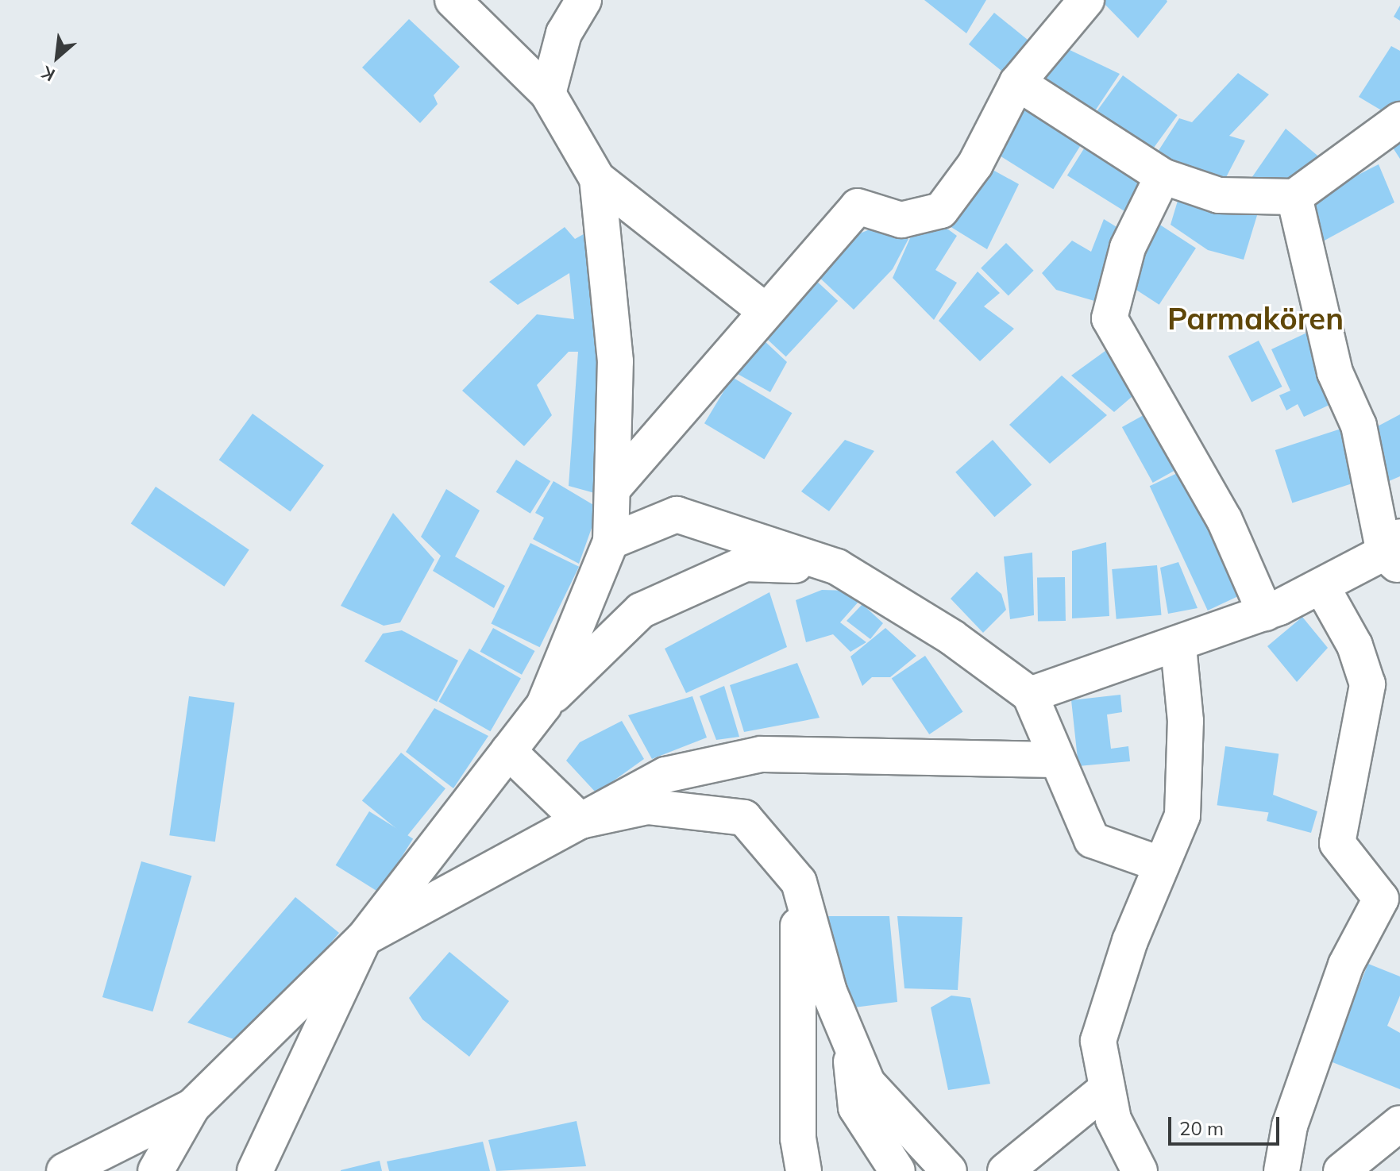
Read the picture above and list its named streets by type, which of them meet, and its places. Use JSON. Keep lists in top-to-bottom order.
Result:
{
  "districts": ["Parmakören"],
  "scale_bar": "20 m",
  "north": "bottom left"
}
